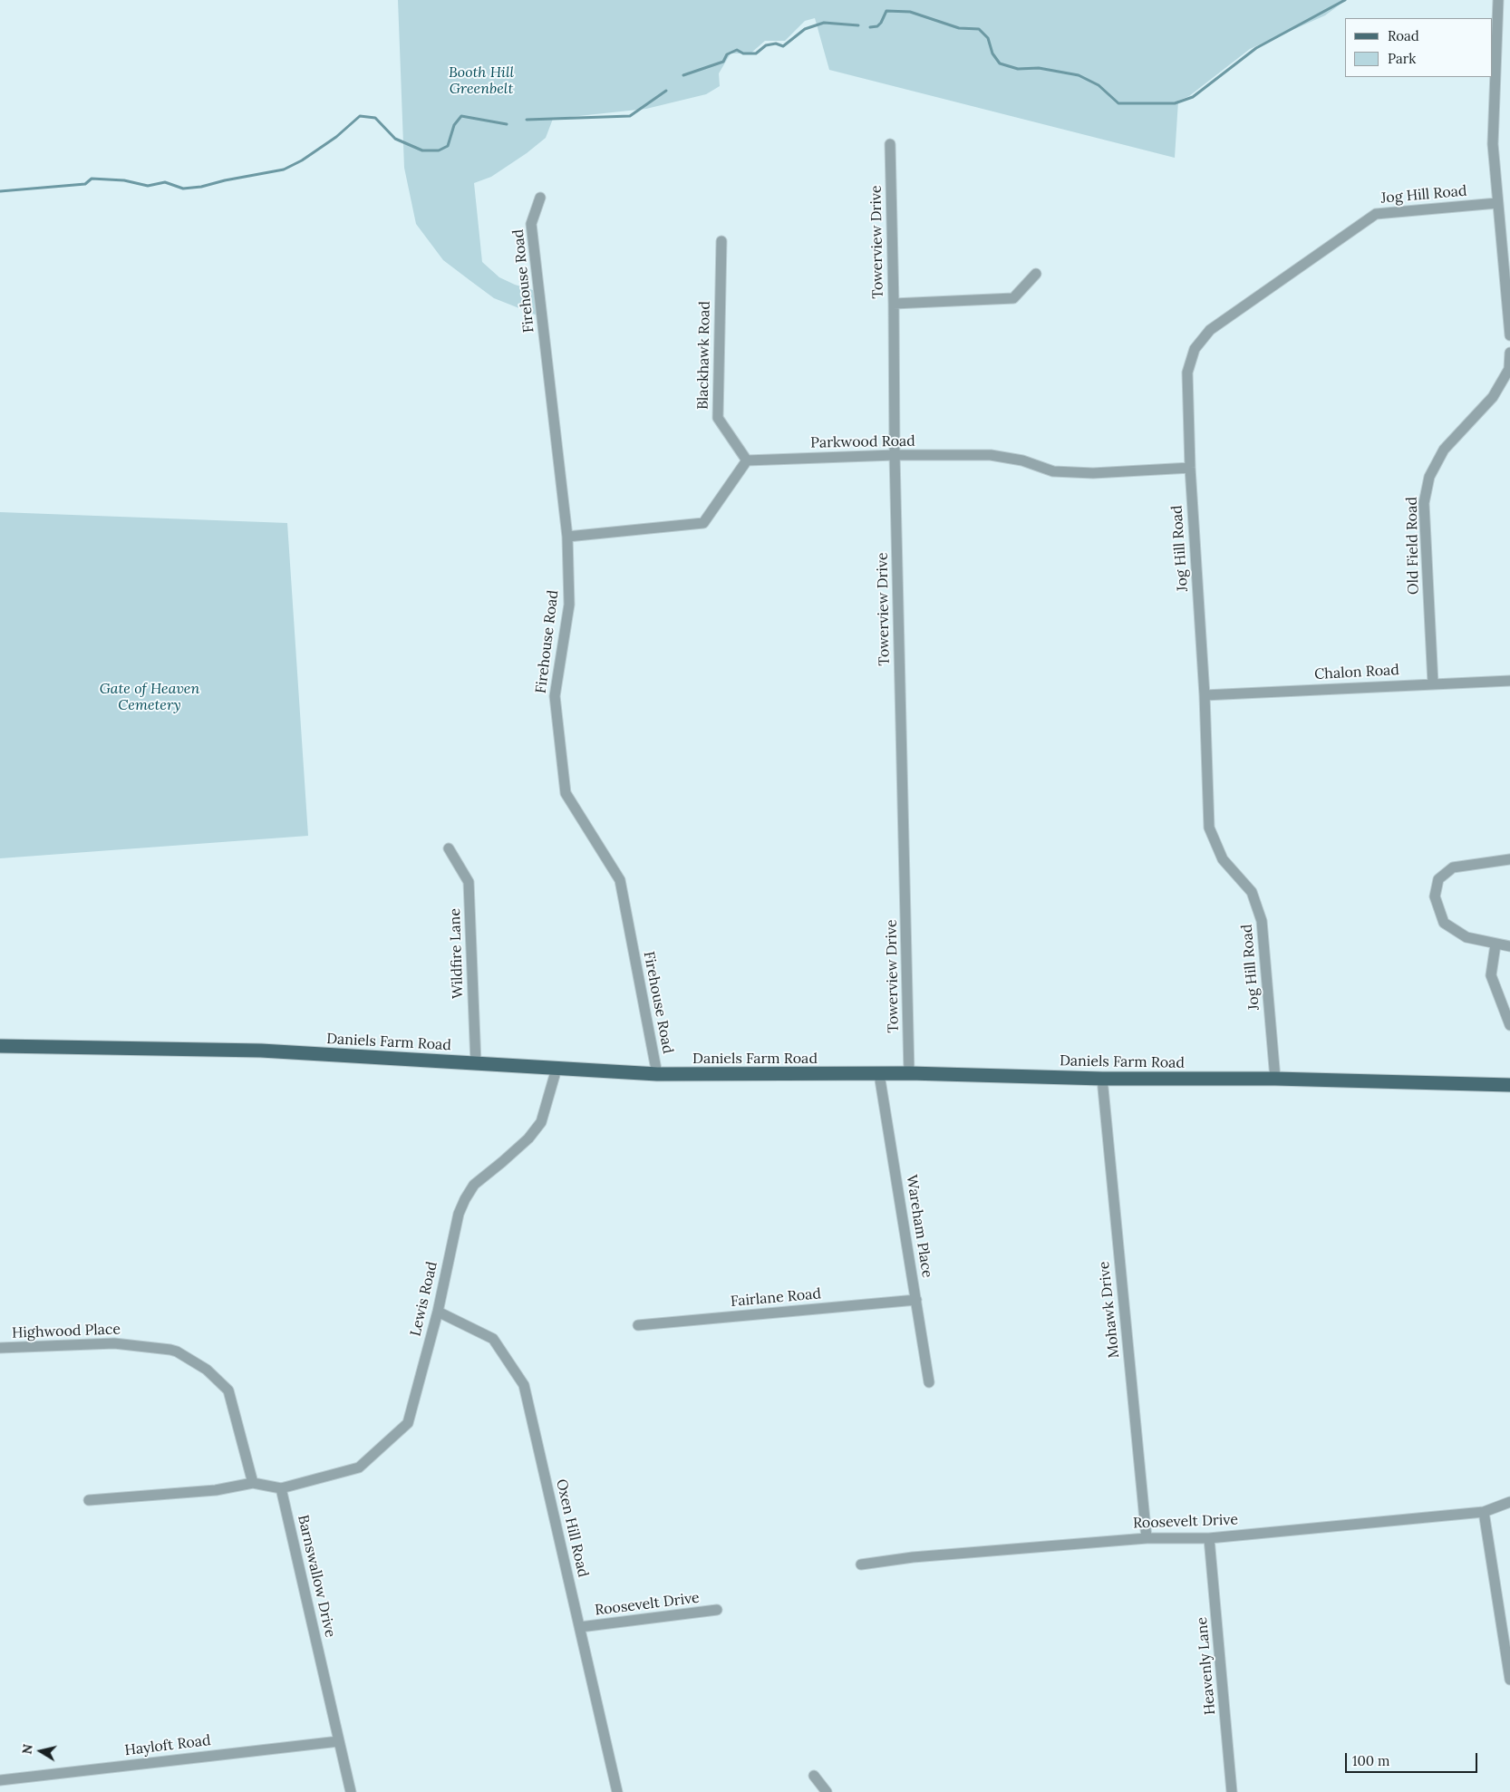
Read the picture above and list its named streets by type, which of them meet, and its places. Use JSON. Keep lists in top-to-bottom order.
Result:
{
  "streets": {
    "main road": ["Daniels Farm Road"],
    "street": [
      "Jog Hill Road",
      "Towerview Drive",
      "Firehouse Road",
      "Blackhawk Road",
      "Parkwood Road",
      "Old Field Road",
      "Chalon Road",
      "Wildfire Lane",
      "Wareham Place",
      "Fairlane Road",
      "Lewis Road",
      "Mohawk Drive",
      "Highwood Place",
      "Roosevelt Drive",
      "Oxen Hill Road",
      "Barnswallow Drive",
      "Heavenly Lane",
      "Hayloft Road"
    ]
  },
  "crossings": [
    ["Jog Hill Road", "Parkwood Road"],
    ["Jog Hill Road", "Chalon Road"],
    ["Jog Hill Road", "Daniels Farm Road"],
    ["Towerview Drive", "Parkwood Road"],
    ["Towerview Drive", "Daniels Farm Road"],
    ["Firehouse Road", "Daniels Farm Road"],
    ["Blackhawk Road", "Parkwood Road"],
    ["Old Field Road", "Chalon Road"],
    ["Wildfire Lane", "Daniels Farm Road"],
    ["Daniels Farm Road", "Wareham Place"],
    ["Daniels Farm Road", "Lewis Road"],
    ["Daniels Farm Road", "Mohawk Drive"],
    ["Wareham Place", "Fairlane Road"],
    ["Lewis Road", "Oxen Hill Road"],
    ["Lewis Road", "Barnswallow Drive"],
    ["Mohawk Drive", "Roosevelt Drive"],
    ["Roosevelt Drive", "Oxen Hill Road"],
    ["Roosevelt Drive", "Heavenly Lane"],
    ["Barnswallow Drive", "Hayloft Road"]
  ],
  "parks": ["Booth Hill Greenbelt", "Gate of Heaven Cemetery"],
  "legend": ["Road", "Park"],
  "scale_bar": "100 m",
  "north": "left"
}
